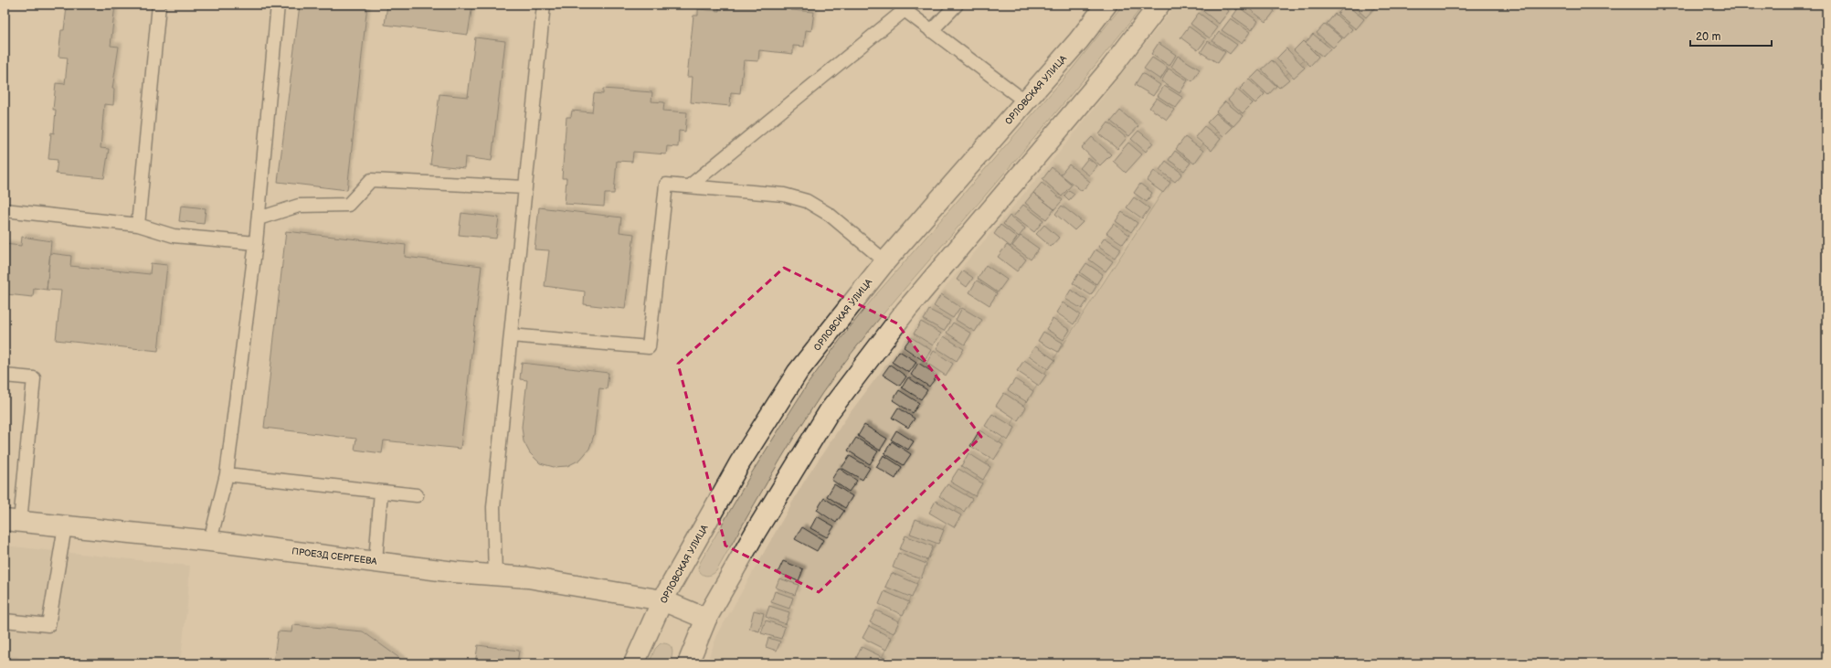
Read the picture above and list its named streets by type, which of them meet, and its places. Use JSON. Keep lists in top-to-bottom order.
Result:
{
  "streets": {
    "street": ["ОРЛОВСКАЯ УЛИЦА", "ПРОЕЗД СЕРГЕЕВА"]
  },
  "crossings": [
    ["ОРЛОВСКАЯ УЛИЦА", "ПРОЕЗД СЕРГЕЕВА"]
  ],
  "scale_bar": "20 m"
}
